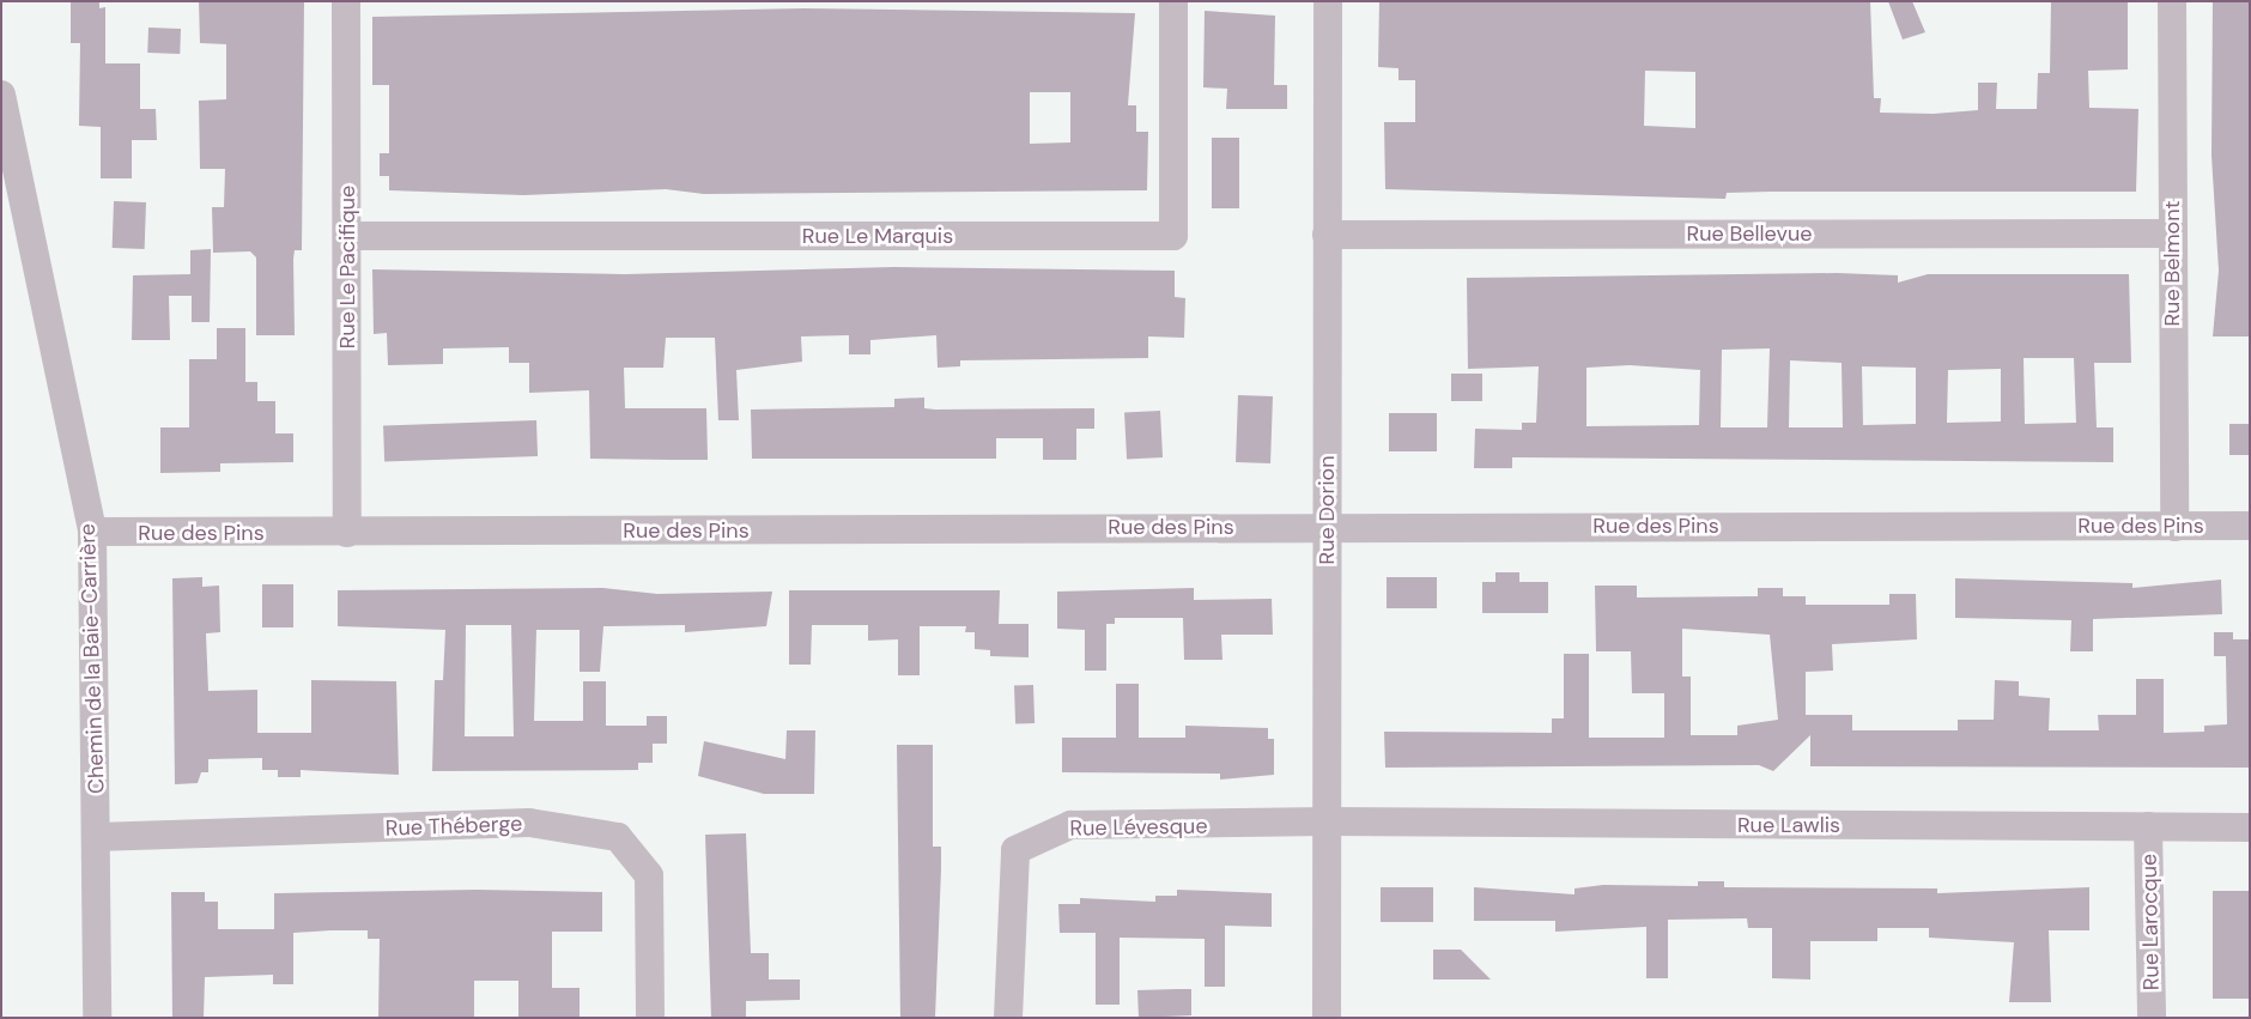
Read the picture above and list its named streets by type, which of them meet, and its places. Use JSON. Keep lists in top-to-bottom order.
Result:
{
  "streets": {
    "street": [
      "Rue Bellevue",
      "Rue Le Marquis",
      "Rue Belmont",
      "Rue Le Pacifique",
      "Rue Dorion",
      "Rue des Pins",
      "Chemin de la Baie-Carrière",
      "Rue Lawlis",
      "Rue Théberge",
      "Rue Lévesque",
      "Rue Larocque"
    ]
  },
  "crossings": [
    ["Rue Bellevue", "Rue Belmont"],
    ["Rue Bellevue", "Rue Dorion"],
    ["Rue Le Marquis", "Rue Le Pacifique"],
    ["Rue Belmont", "Rue des Pins"],
    ["Rue Le Pacifique", "Rue des Pins"],
    ["Rue Dorion", "Rue des Pins"],
    ["Rue Dorion", "Rue Lawlis"],
    ["Rue Dorion", "Rue Lévesque"],
    ["Rue des Pins", "Chemin de la Baie-Carrière"],
    ["Chemin de la Baie-Carrière", "Rue Théberge"],
    ["Rue Lawlis", "Rue Lévesque"],
    ["Rue Lawlis", "Rue Larocque"]
  ]
}
